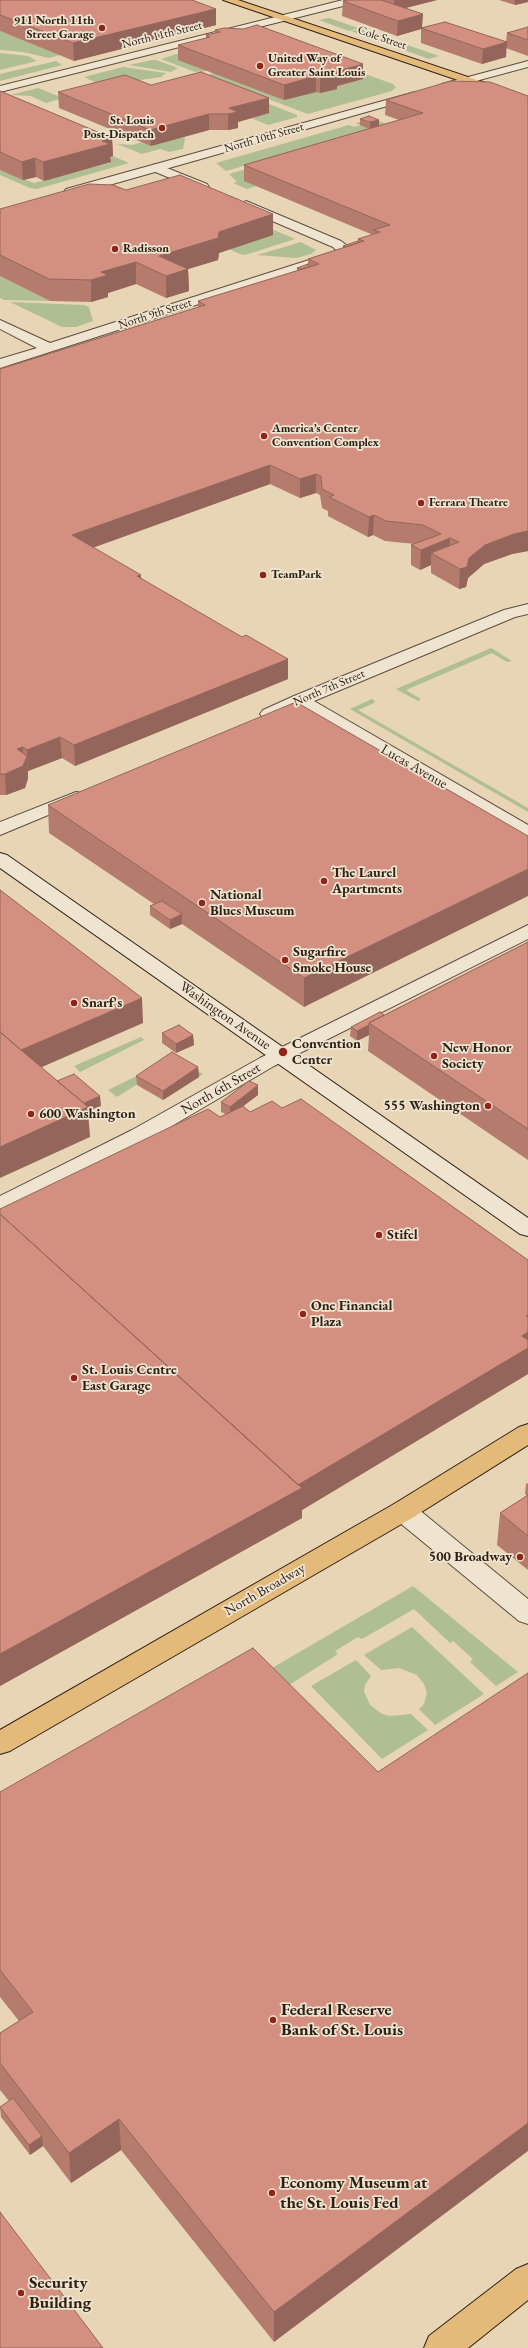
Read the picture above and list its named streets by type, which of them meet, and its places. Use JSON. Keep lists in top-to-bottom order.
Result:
{
  "streets": {
    "main road": ["Cole Street", "North Broadway"],
    "street": [
      "North 11th Street",
      "North 10th Street",
      "North 9th Street",
      "North 7th Street",
      "Lucas Avenue",
      "Washington Avenue",
      "North 6th Street"
    ]
  },
  "crossings": [
    ["North 11th Street", "Cole Street"],
    ["North 7th Street", "Lucas Avenue"],
    ["Washington Avenue", "North 6th Street"]
  ],
  "places": [
    "911 North 11th Street Garage",
    "United Way of Greater Saint Louis",
    "St. Louis Post-Dispatch",
    "Radisson",
    "America’s Center Convention Complex",
    "Ferrara Theatre",
    "TeamPark",
    "The Laurel Apartments",
    "National Blues Museum",
    "Sugarfire Smoke House",
    "Snarf's",
    "Convention Center",
    "New Honor Society",
    "555 Washington",
    "600 Washington",
    "Stifel",
    "One Financial Plaza",
    "St. Louis Centre East Garage",
    "500 Broadway",
    "Federal Reserve Bank of St. Louis",
    "Economy Museum at the St. Louis Fed",
    "Security Building"
  ]
}
